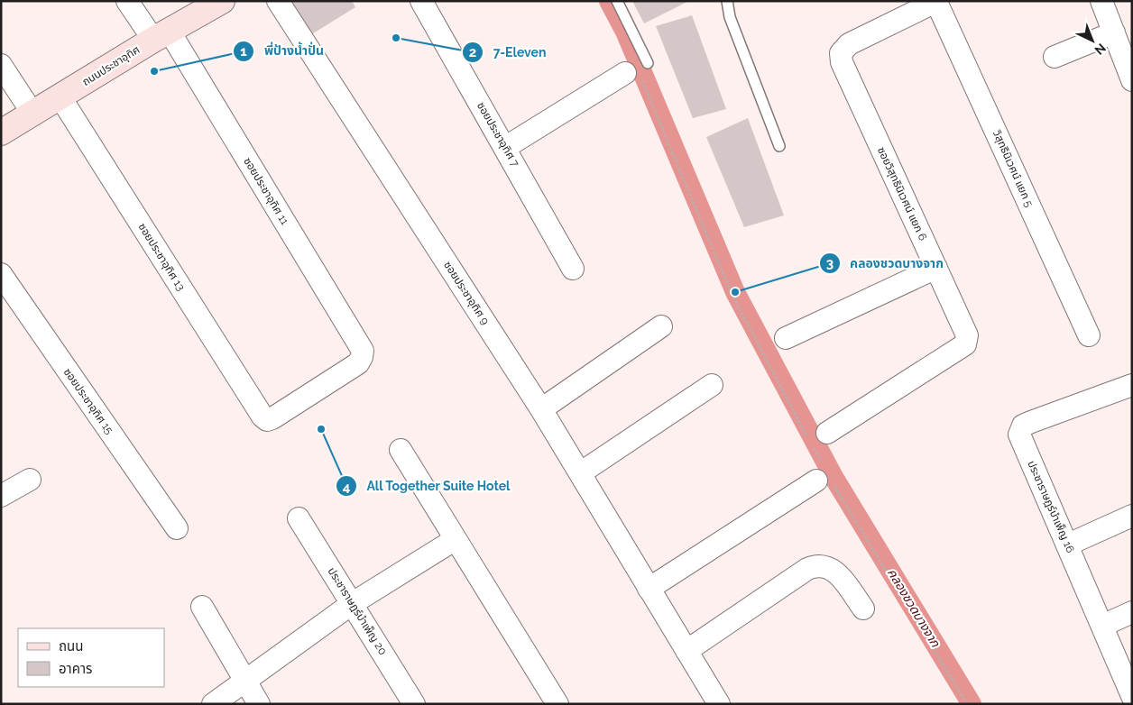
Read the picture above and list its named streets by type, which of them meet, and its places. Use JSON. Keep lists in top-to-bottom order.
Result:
{
  "streets": {
    "main road": ["ถนนประชาอุทิศ"],
    "street": [
      "ซอยประชาอุทิศ 7",
      "วิสุทธินิเวศน์ แยก 5",
      "ซอยประชาอุทิศ 11",
      "ซอยวิสุทธินิเวศน์ แยก 6",
      "ซอยประชาอุทิศ 13",
      "ซอยประชาอุทิศ 9",
      "ซอยประชาอุทิศ 15",
      "ประชาราษฎร์บำเพ็ญ 16",
      "ประชาราษฎร์บำเพ็ญ 20"
    ]
  },
  "crossings": [
    ["ถนนประชาอุทิศ", "ซอยประชาอุทิศ 11"],
    ["ถนนประชาอุทิศ", "ซอยประชาอุทิศ 13"],
    ["วิสุทธินิเวศน์ แยก 5", "ซอยวิสุทธินิเวศน์ แยก 6"],
    ["ซอยประชาอุทิศ 11", "ซอยประชาอุทิศ 13"]
  ],
  "water": ["คลองชวดบางจาก"],
  "places": [
    "7-Eleven",
    "พี่ป้างน้ำปั่น",
    "คลองชวดบางจาก",
    "All Together Suite Hotel"
  ],
  "legend": ["ถนน", "อาคาร"],
  "north": "bottom right"
}
